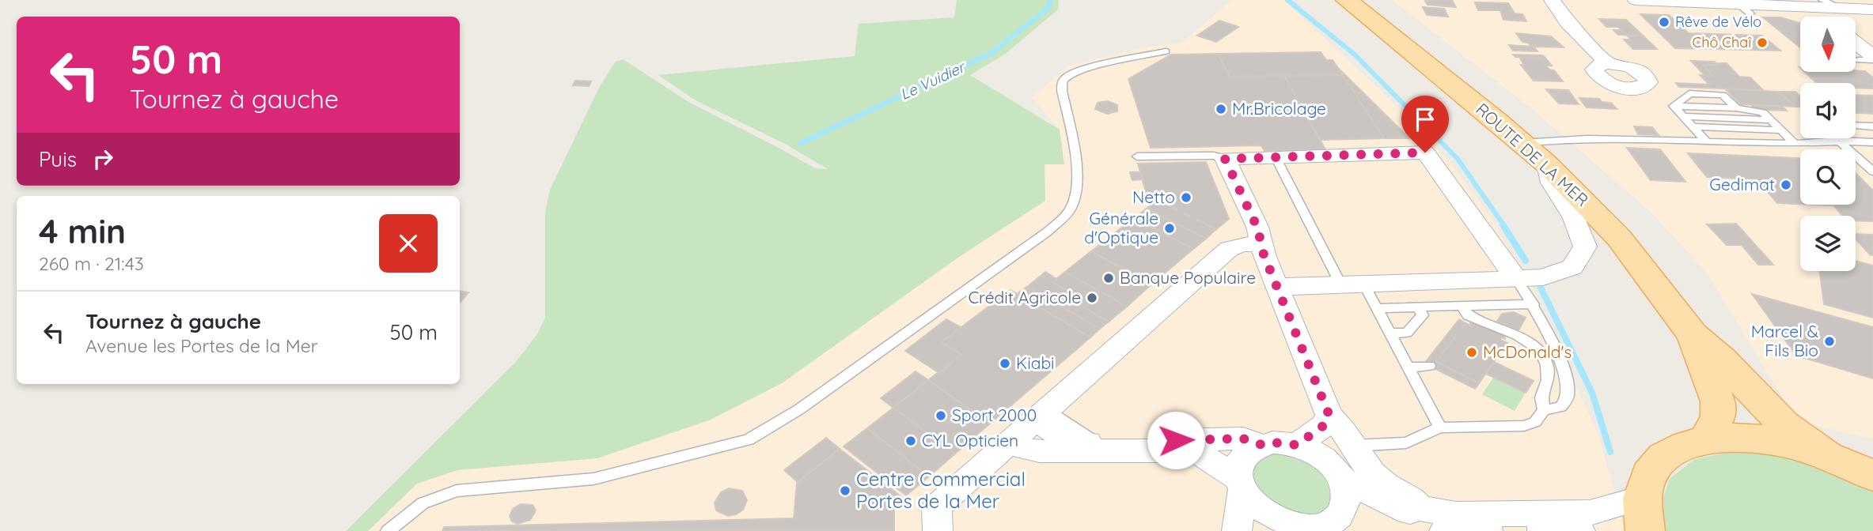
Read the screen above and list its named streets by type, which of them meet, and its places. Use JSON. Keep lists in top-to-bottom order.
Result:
{
  "streets": {
    "main road": ["ROUTE DE LA MER"]
  },
  "water": ["Le Vuidier"],
  "places": [
    "Rêve de Vélo",
    "Chô Chaî",
    "Mr.Bricolage",
    "Gedimat",
    "Netto",
    "Générale d'Optique",
    "Banque Populaire",
    "Crédit Agricole",
    "Marcel & Fils Bio",
    "McDonald's",
    "Kiabi",
    "Sport 2000",
    "CYL Opticien",
    "Centre Commercial Portes de la Mer"
  ],
  "north": "bottom",
  "page": {
    "turn": ["50 m", "Tournez à gauche"],
    "then": "Puis",
    "heading": ["4 min", "260 m · 21:43"],
    "list": [
      {
        "name": "Tournez à gauche",
        "note": "Avenue les Portes de la Mer",
        "value": "50 m"
      }
    ]
  }
}
